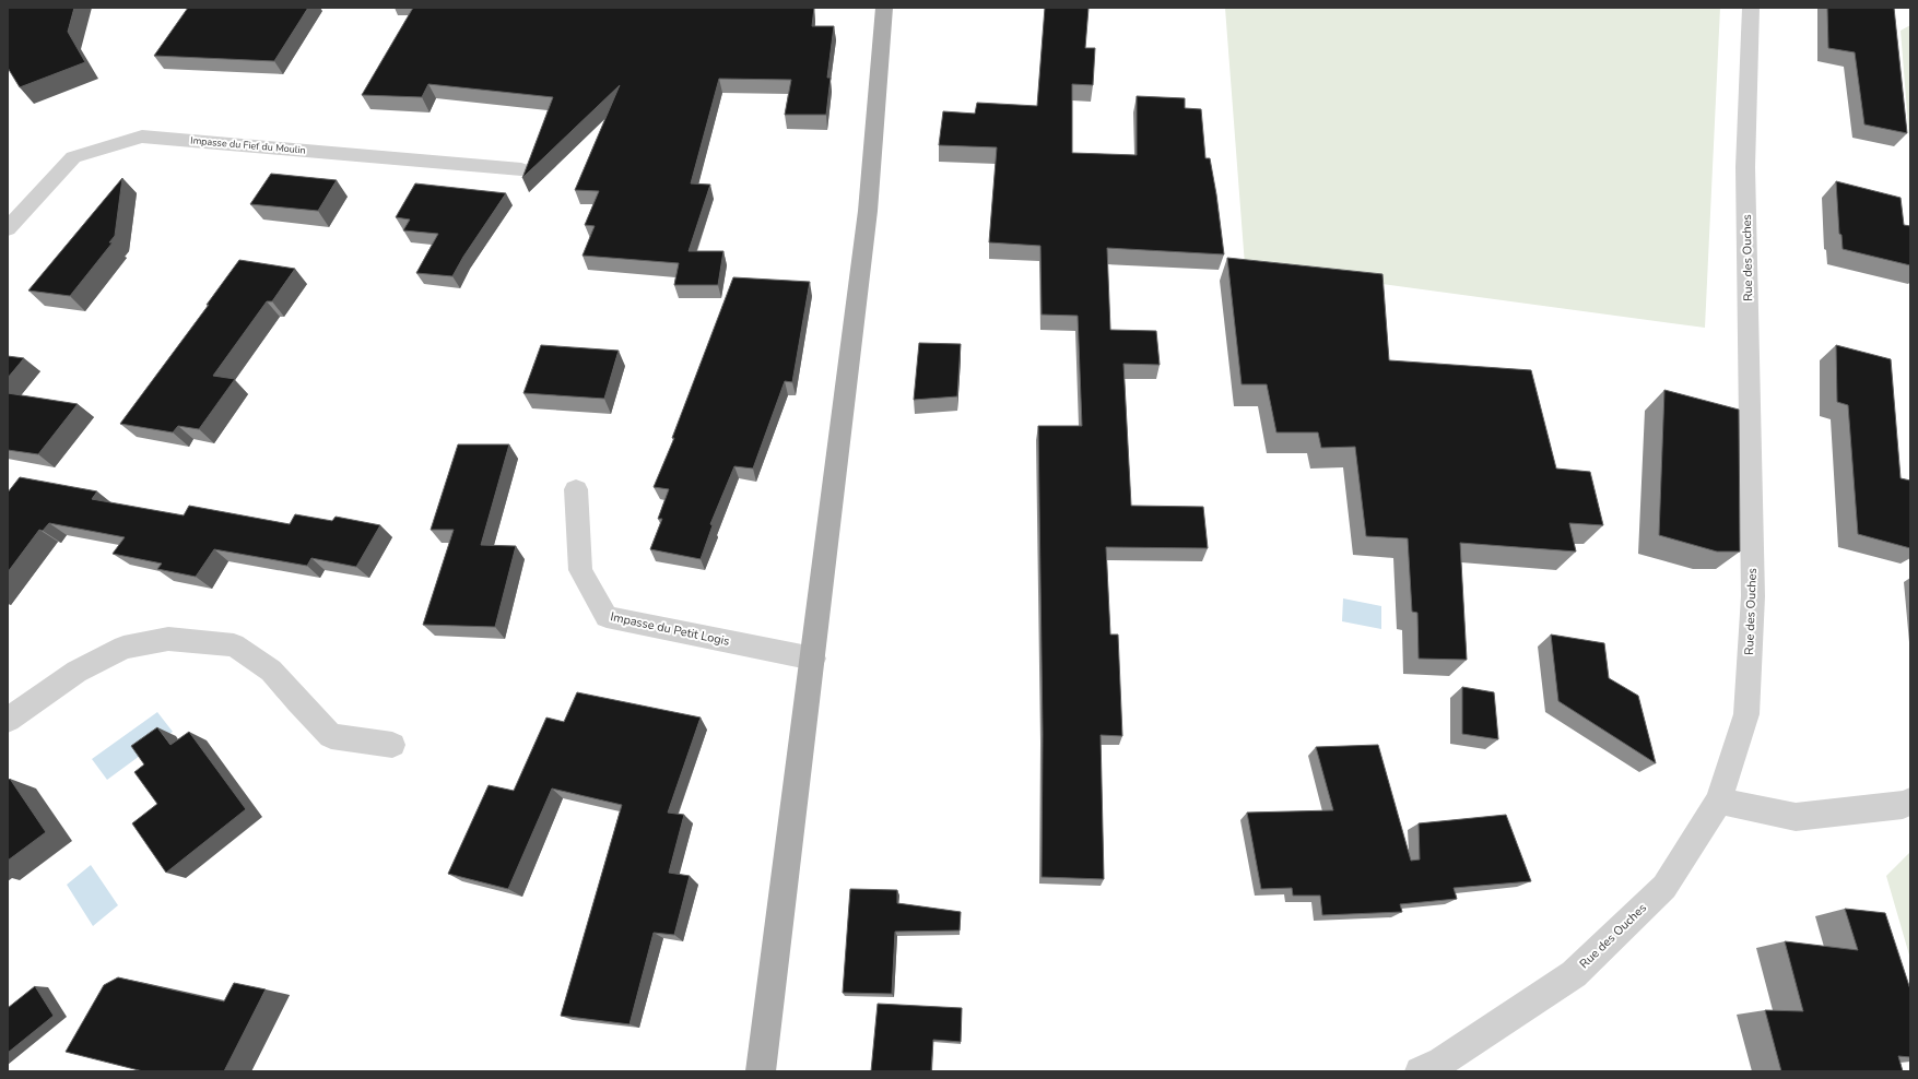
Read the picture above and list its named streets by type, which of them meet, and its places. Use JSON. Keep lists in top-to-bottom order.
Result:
{
  "streets": {
    "street": ["Impasse du Fief du Moulin", "Rue des Ouches", "Impasse du Petit Logis"]
  }
}
